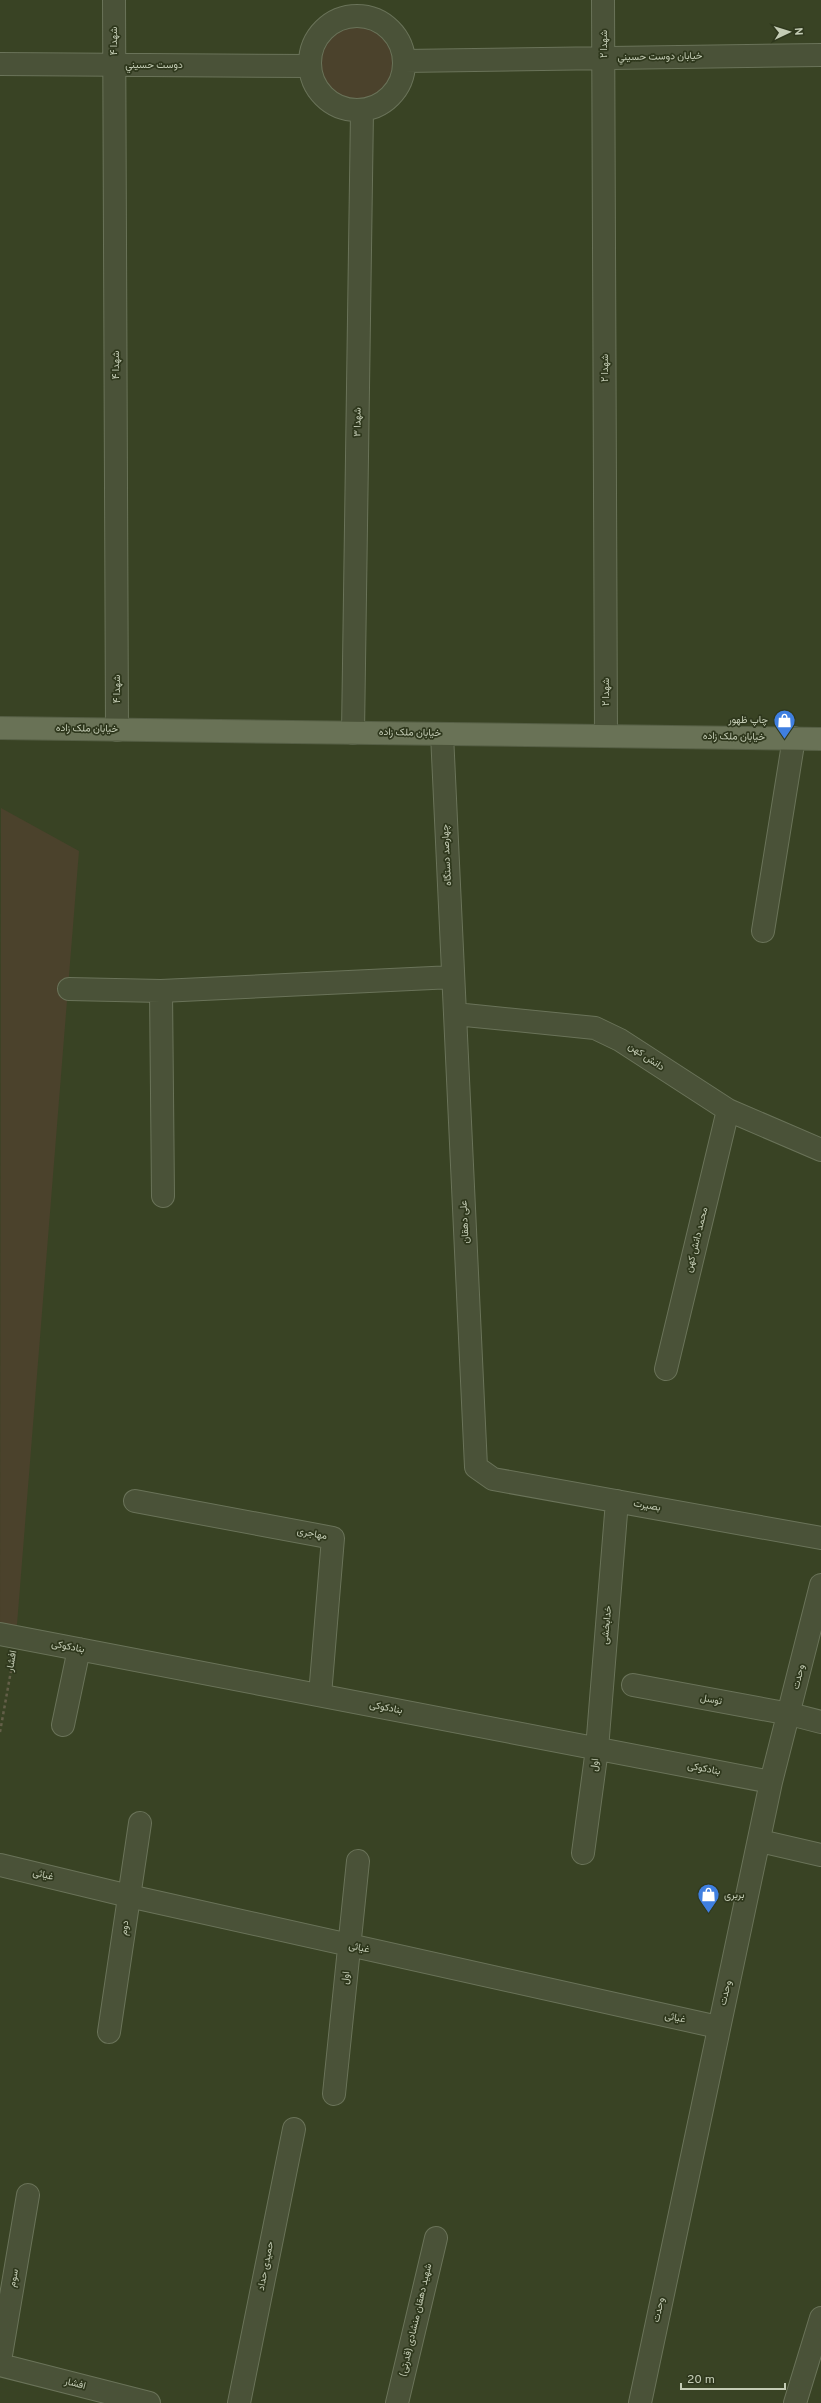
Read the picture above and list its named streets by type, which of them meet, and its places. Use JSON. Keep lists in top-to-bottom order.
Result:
{
  "streets": {
    "main road": ["خیابان ملک زاده"],
    "street": [
      "شهدا ۴",
      "شهدا ۲",
      "خیابان دوست حسيني",
      "دوست حسيني",
      "شهدا ۳",
      "چهارصد دستگاه",
      "دانش کهن",
      "علی دهقان",
      "محمد دانش کهن",
      "بصیرت",
      "مهاجری",
      "خدابخشی",
      "بنادکوکی",
      "افشار",
      "وحدت",
      "توسل",
      "اول",
      "غیاثی",
      "دوم",
      "حمیدی حداد",
      "سوم",
      "شهید دهقان منشادی (قدرتی)"
    ]
  },
  "crossings": [
    ["شهدا ۴", "دوست حسيني"],
    ["شهدا ۴", "خیابان ملک زاده"],
    ["شهدا ۲", "خیابان دوست حسيني"],
    ["شهدا ۲", "خیابان ملک زاده"],
    ["خیابان دوست حسيني", "دوست حسيني"],
    ["خیابان دوست حسيني", "شهدا ۳"],
    ["دوست حسيني", "شهدا ۳"],
    ["شهدا ۳", "خیابان ملک زاده"],
    ["خیابان ملک زاده", "چهارصد دستگاه"],
    ["چهارصد دستگاه", "علی دهقان"],
    ["دانش کهن", "علی دهقان"],
    ["دانش کهن", "محمد دانش کهن"],
    ["علی دهقان", "بصیرت"],
    ["بصیرت", "خدابخشی"],
    ["مهاجری", "بنادکوکی"],
    ["خدابخشی", "بنادکوکی"],
    ["خدابخشی", "اول"],
    ["بنادکوکی", "افشار"],
    ["بنادکوکی", "وحدت"],
    ["بنادکوکی", "اول"],
    ["وحدت", "توسل"],
    ["وحدت", "غیاثی"],
    ["اول", "غیاثی"],
    ["غیاثی", "دوم"]
  ],
  "places": {
    "shop": ["چاپ ظهور", "بربری"]
  },
  "scale_bar": "20 m",
  "north": "right"
}
